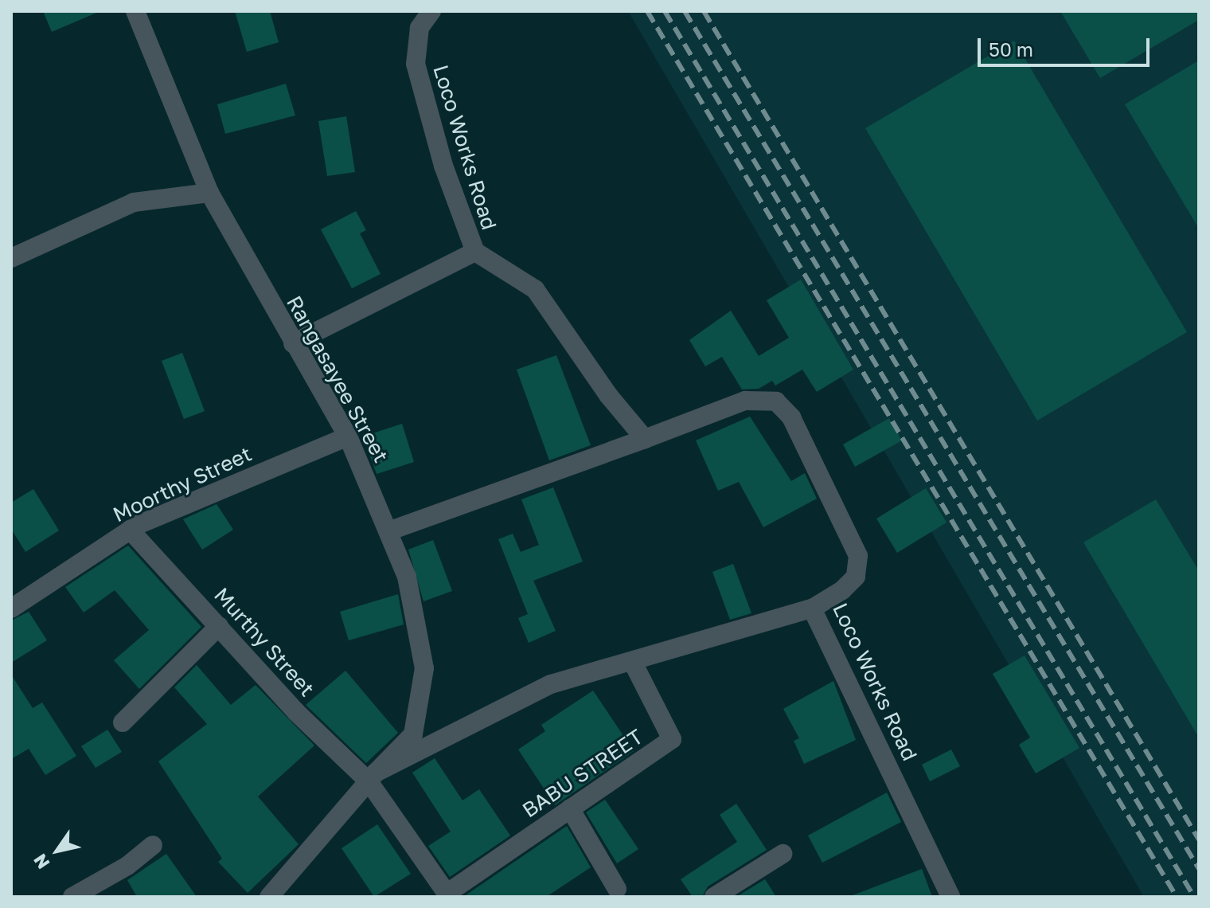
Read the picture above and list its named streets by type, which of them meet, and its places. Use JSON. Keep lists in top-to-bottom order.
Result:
{
  "streets": {
    "street": [
      "Loco Works Road",
      "Rangasayee Street",
      "Moorthy Street",
      "Murthy Street",
      "BABU STREET"
    ]
  },
  "crossings": [
    ["Rangasayee Street", "Moorthy Street"],
    ["Rangasayee Street", "Murthy Street"],
    ["Moorthy Street", "Murthy Street"],
    ["Murthy Street", "BABU STREET"]
  ],
  "scale_bar": "50 m",
  "north": "bottom left"
}
